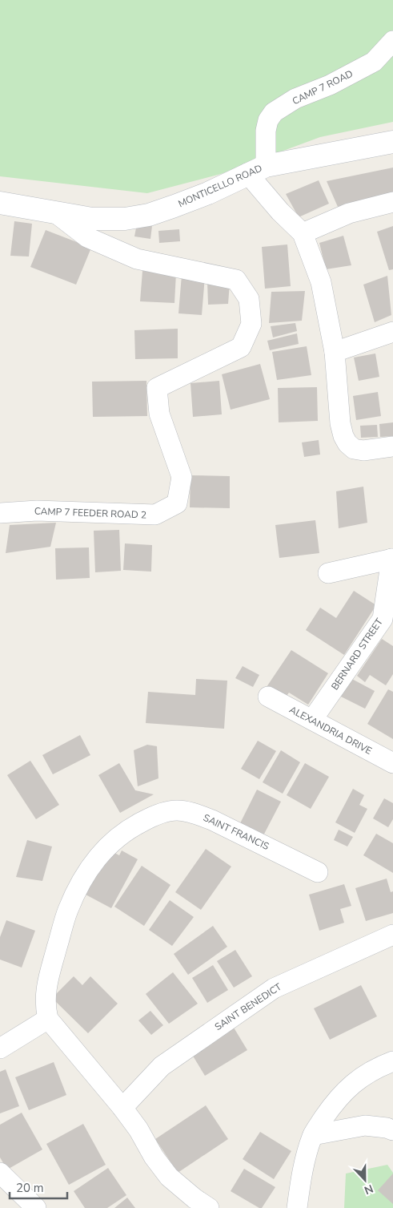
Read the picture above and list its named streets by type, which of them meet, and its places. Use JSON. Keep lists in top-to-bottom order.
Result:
{
  "streets": {
    "main road": ["MONTICELLO ROAD"],
    "street": [
      "CAMP 7 ROAD",
      "CAMP 7 FEEDER ROAD 2",
      "BERNARD STREET",
      "ALEXANDRIA DRIVE",
      "SAINT FRANCIS",
      "SAINT BENEDICT"
    ]
  },
  "crossings": [
    ["CAMP 7 ROAD", "MONTICELLO ROAD"],
    ["MONTICELLO ROAD", "CAMP 7 FEEDER ROAD 2"],
    ["BERNARD STREET", "ALEXANDRIA DRIVE"]
  ],
  "scale_bar": "20 m",
  "north": "bottom"
}
